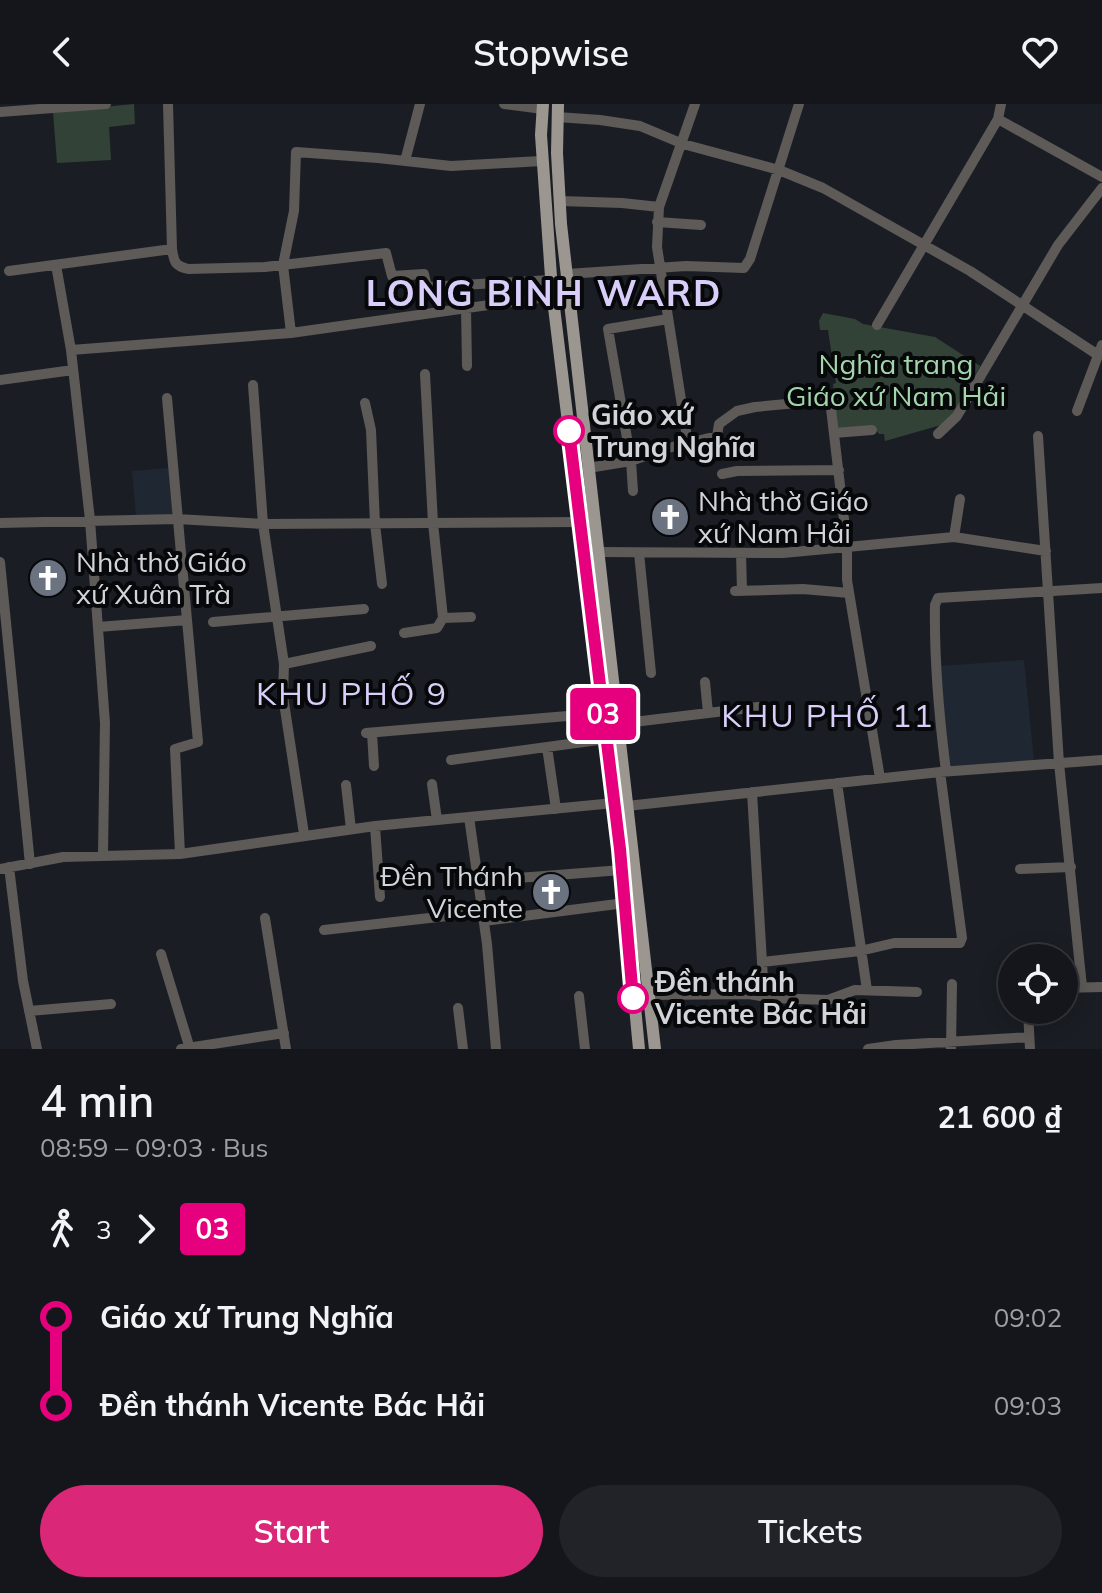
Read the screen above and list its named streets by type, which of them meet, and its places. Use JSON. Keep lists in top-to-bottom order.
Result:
{
  "districts": ["LONG BINH WARD", "KHU PHỐ 9", "KHU PHỐ 11"],
  "parks": ["Nghĩa trang Giáo xứ Nam Hải"],
  "places": {
    "other": ["Giáo xứ Trung Nghĩa", "Đền thánh Vicente Bác Hải"],
    "church": ["Nhà thờ Giáo xứ Nam Hải", "Nhà thờ Giáo xứ Xuân Trà", "Đền Thánh Vicente"]
  },
  "lines": ["bus line 03"],
  "page": {
    "header": "Stopwise",
    "on_map": "03",
    "heading": ["4 min", "08:59 – 09:03 · Bus", "21 600 ₫"],
    "legs": ["3", "03"],
    "list": [
      {
        "name": "Giáo xứ Trung Nghĩa",
        "value": "09:02"
      },
      {
        "name": "Đền thánh Vicente Bác Hải",
        "value": "09:03"
      }
    ],
    "buttons": ["Start", "Tickets"]
  }
}
